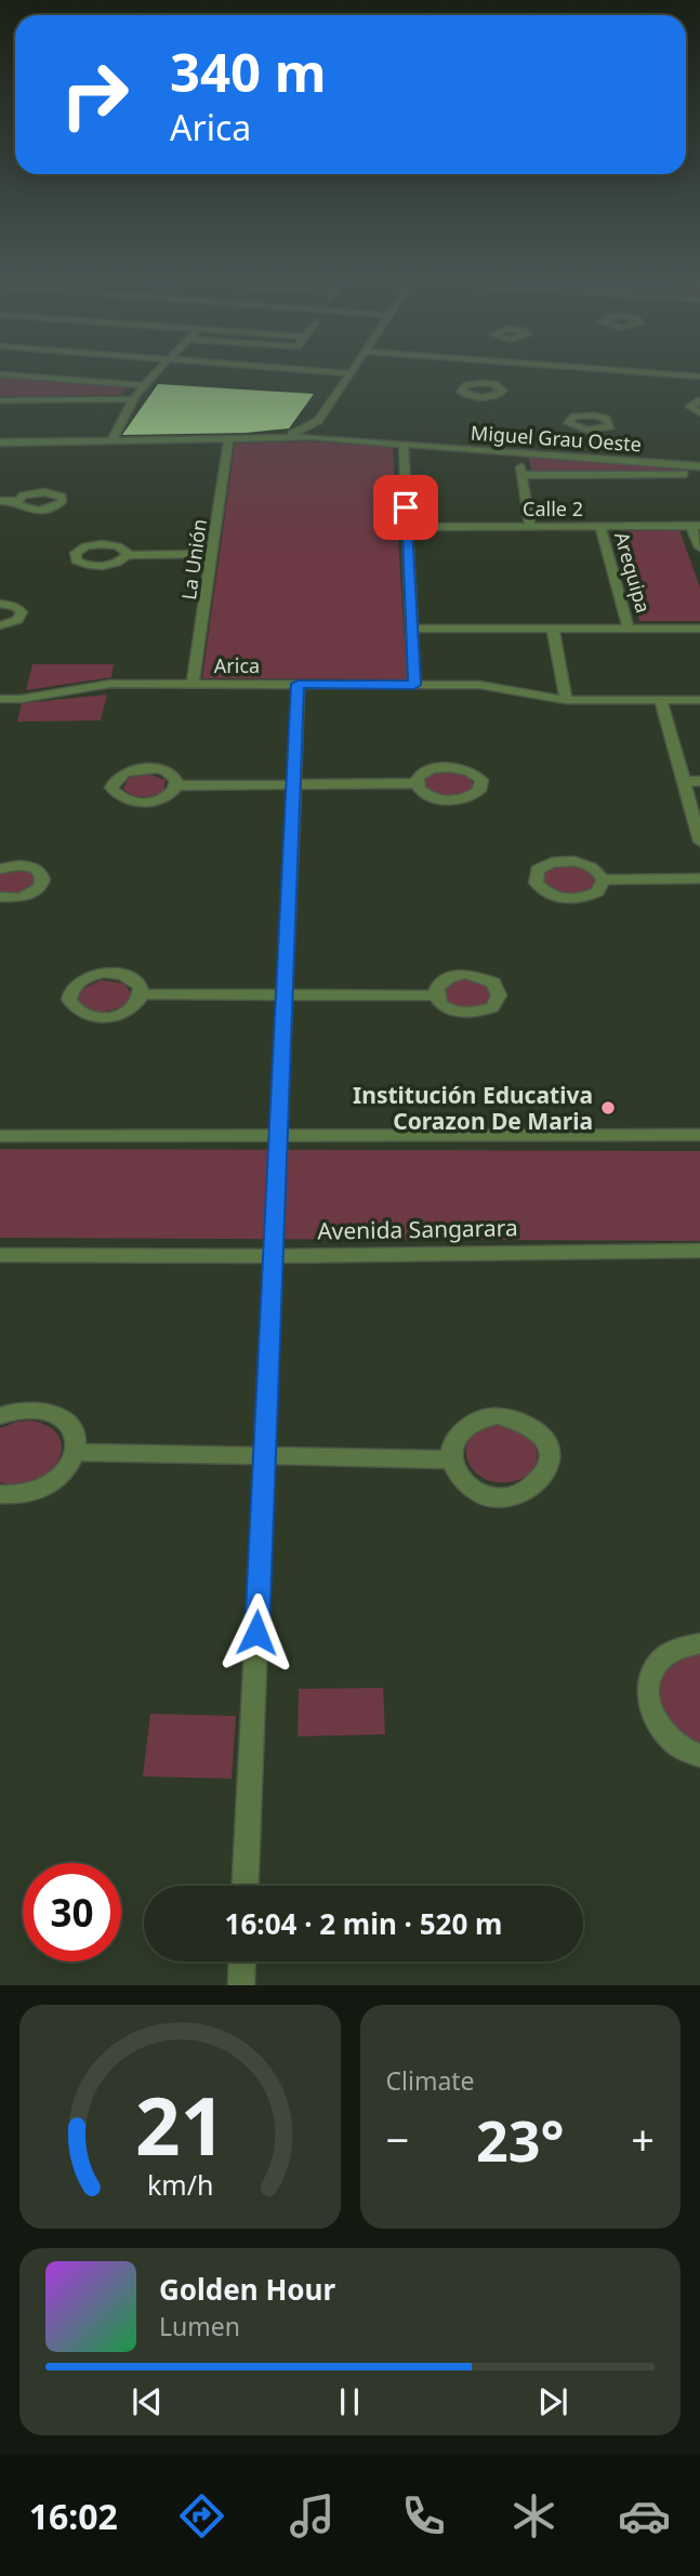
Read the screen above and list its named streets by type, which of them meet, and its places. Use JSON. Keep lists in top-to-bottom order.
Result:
{
  "streets": {
    "street": [
      "Miguel Grau Oeste",
      "Calle 2",
      "La Unión",
      "Arequipa",
      "Arica",
      "Avenida Sangarara"
    ]
  },
  "crossings": [
    ["Miguel Grau Oeste", "La Unión"],
    ["Calle 2", "Arequipa"],
    ["La Unión", "Arica"]
  ],
  "places": ["Institución Educativa Corazon De Maria"],
  "page": {
    "turn": ["340 m", "Arica"],
    "limit": "30",
    "trip": "16:04 · 2 min · 520 m",
    "tile": "Climate",
    "heat": ["−", "23°", "+"],
    "song": ["Golden Hour", "Lumen"],
    "tabs": "16:02",
    "gauge": ["21", "km/h"]
  }
}
